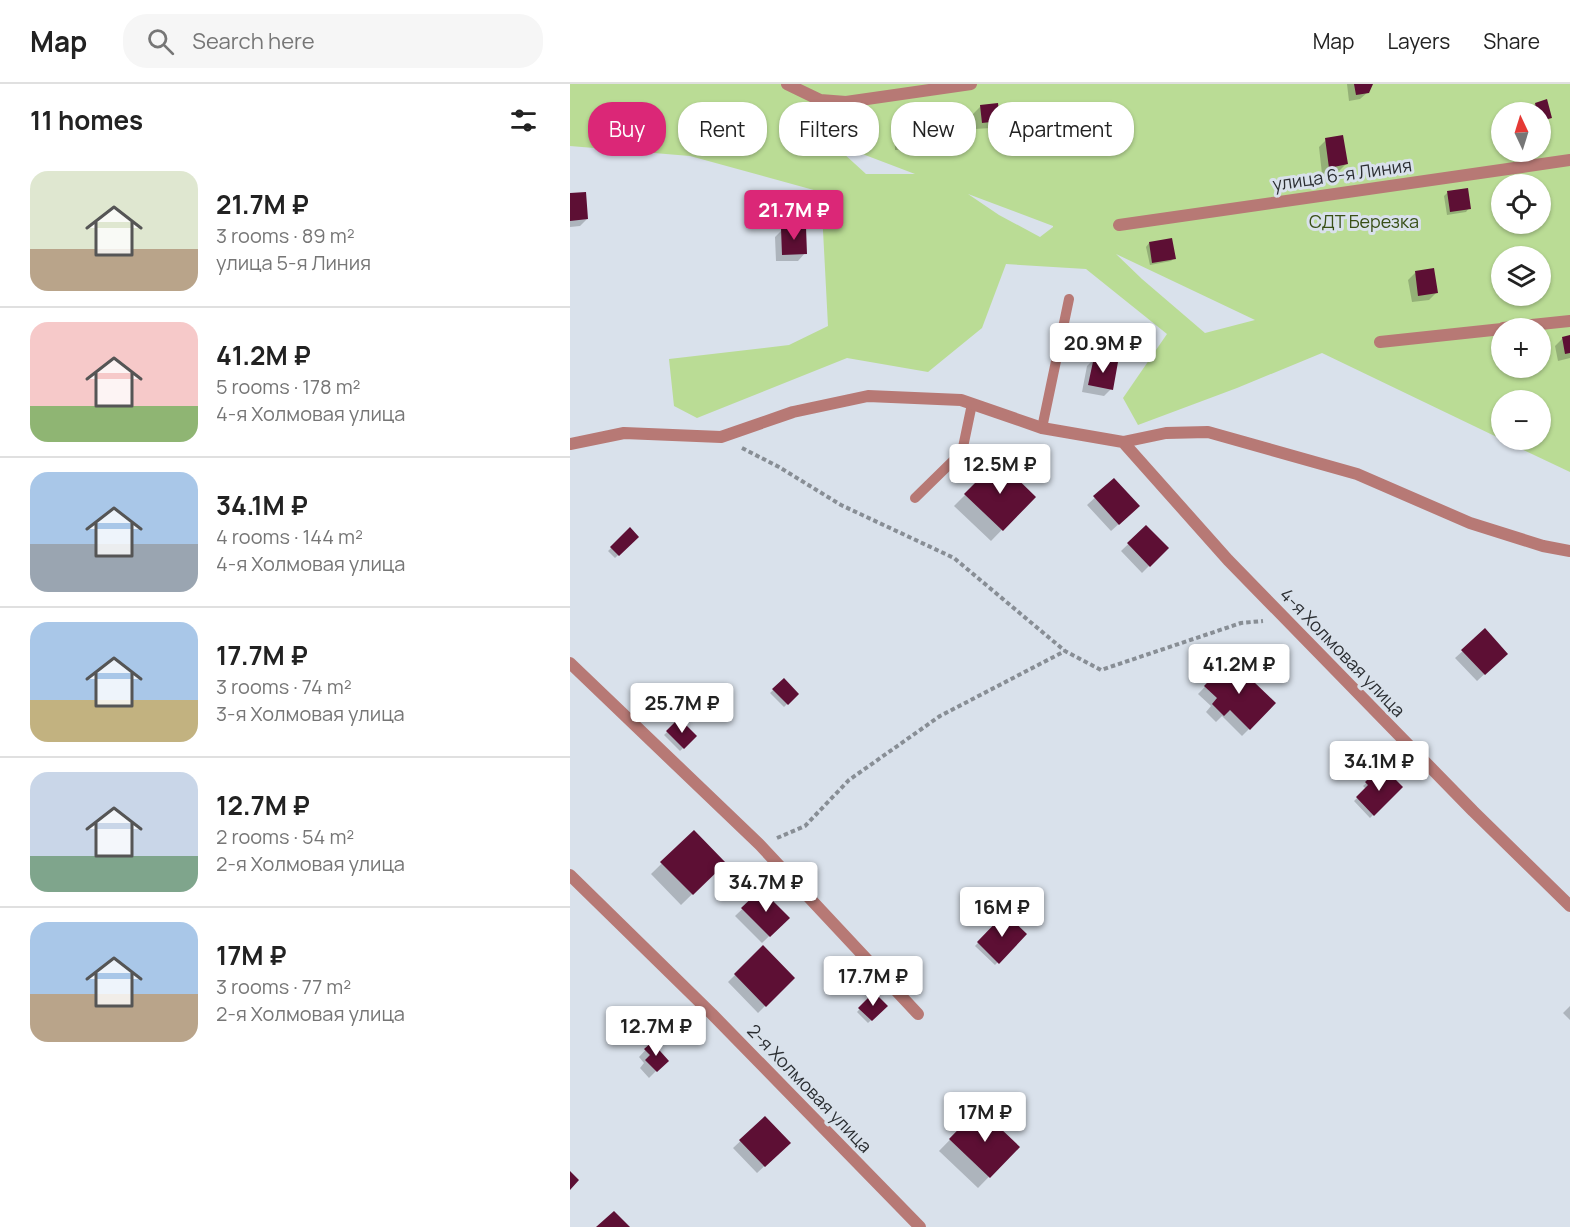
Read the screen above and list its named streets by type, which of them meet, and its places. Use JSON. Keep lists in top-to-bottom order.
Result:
{
  "streets": {
    "street": ["улица 6-я Линия", "4-я Холмовая улица", "2-я Холмовая улица"]
  },
  "parks": ["СДТ Березка"],
  "north": "top",
  "page": {
    "header": "Map",
    "search": "Search here",
    "nav": ["Map", "Layers", "Share"],
    "heading": "11 homes",
    "map_buttons": ["+", "−"],
    "chip": [
      "Buy",
      "Rent",
      "Filters",
      "New",
      "Apartment"
    ],
    "list": [
      {
        "name": "21.7M ₽",
        "note": "3 rooms · 89 m² · улица 5-я Линия"
      },
      {
        "name": "41.2M ₽",
        "note": "5 rooms · 178 m² · 4-я Холмовая улица"
      },
      {
        "name": "34.1M ₽",
        "note": "4 rooms · 144 m² · 4-я Холмовая улица"
      },
      {
        "name": "17.7M ₽",
        "note": "3 rooms · 74 m² · 3-я Холмовая улица"
      },
      {
        "name": "12.7M ₽",
        "note": "2 rooms · 54 m² · 2-я Холмовая улица"
      },
      {
        "name": "17M ₽",
        "note": "3 rooms · 77 m² · 2-я Холмовая улица"
      }
    ],
    "price": [
      "21.7M ₽",
      "20.9M ₽",
      "12.5M ₽",
      "41.2M ₽",
      "25.7M ₽",
      "34.1M ₽",
      "34.7M ₽",
      "16M ₽",
      "17.7M ₽",
      "12.7M ₽",
      "17M ₽"
    ]
  }
}
